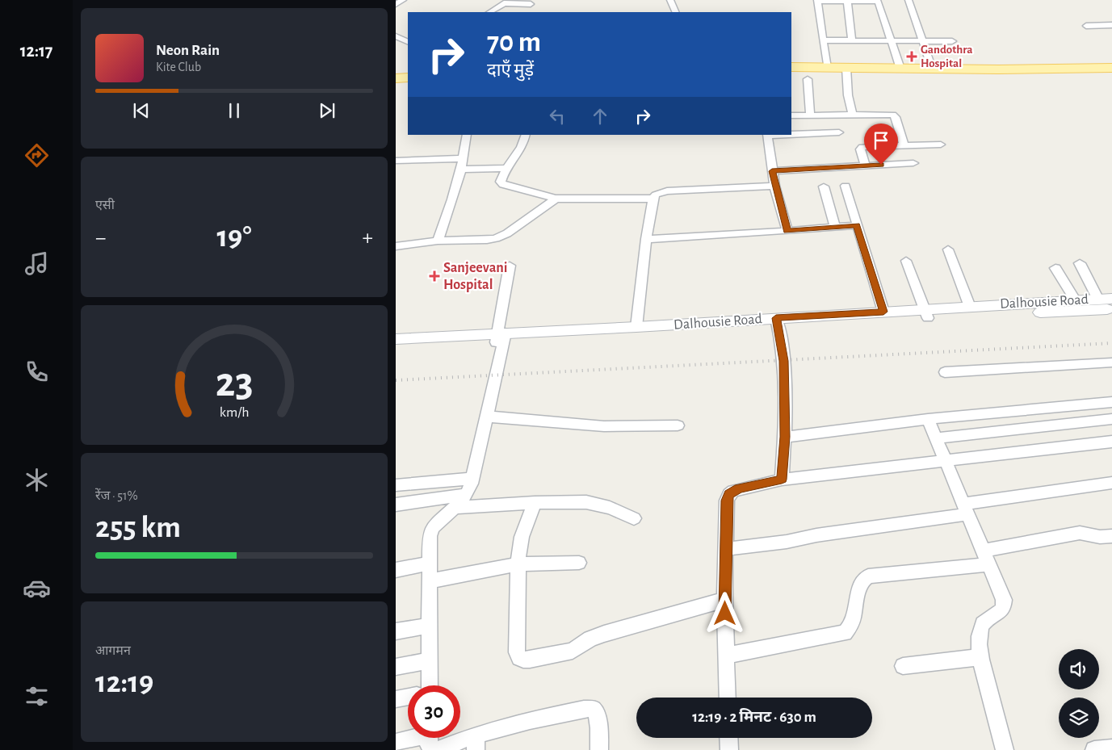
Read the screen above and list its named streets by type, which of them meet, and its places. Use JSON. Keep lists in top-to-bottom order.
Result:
{
  "streets": {
    "street": ["Dalhousie Road"]
  },
  "places": {
    "health": ["Gandothra Hospital", "Sanjeevani Hospital"]
  },
  "page": {
    "tabs": "12:17",
    "turn": ["70 m", "दाएँ मुड़ें"],
    "song": ["Neon Rain", "Kite Club"],
    "tile": [
      "एसी",
      ["रेंज · 51%", "255 km"],
      ["आगमन", "12:19"]
    ],
    "heat": ["−", "19°", "+"],
    "limit": "30",
    "trip": "12:19 · 2 मिनट · 630 m",
    "gauge": ["23", "km/h"]
  }
}
